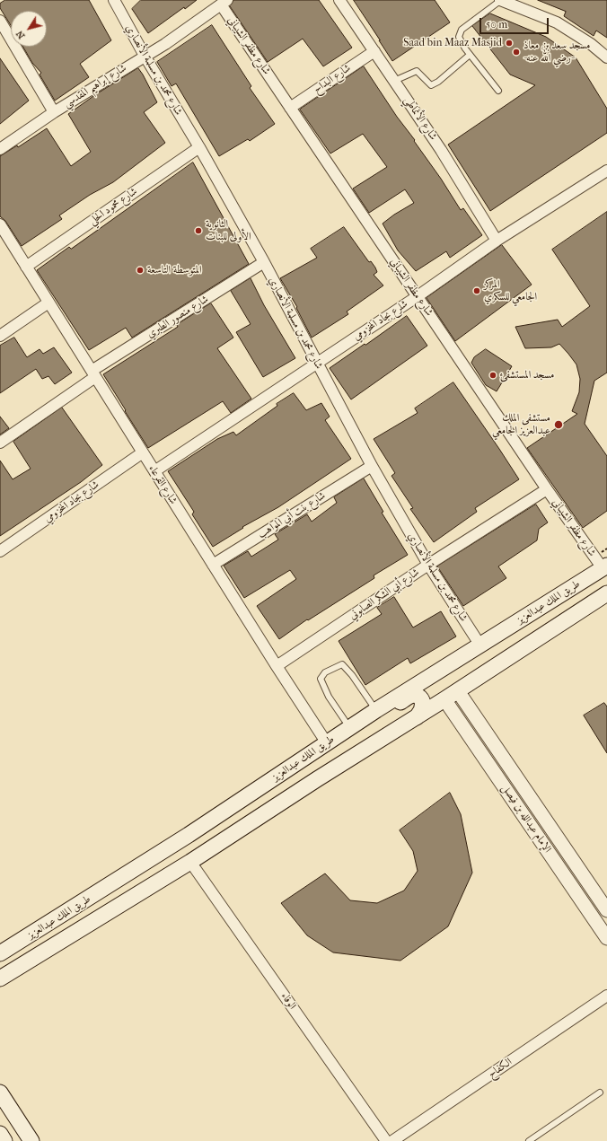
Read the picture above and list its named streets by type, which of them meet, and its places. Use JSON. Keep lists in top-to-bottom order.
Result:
{
  "streets": {
    "main road": ["طريق الملك عبدالعزيز"],
    "street": [
      "شارع مظفر الشيباني",
      "شارع محمد بن مسلمة الأنصاري",
      "شارع البداح",
      "شارع إبراهيم المقدسي",
      "شارع الأنماطي",
      "شارع محمود الحلي",
      "شارع منصور الطبري",
      "شلرع بجاد المخزومي",
      "شارع القرعاء",
      "شارع بجاد المخزومي",
      "شارع بنت أبي المواهب",
      "شارع أبي الشكر الصابوني",
      "الإمام عبدالله بن فيصل",
      "الوفاء",
      "الكفاح"
    ]
  },
  "crossings": [
    ["شارع مظفر الشيباني", "شارع البداح"],
    ["شارع مظفر الشيباني", "شارع إبراهيم المقدسي"],
    ["شارع مظفر الشيباني", "شلرع بجاد المخزومي"],
    ["شارع مظفر الشيباني", "شارع أبي الشكر الصابوني"],
    ["شارع مظفر الشيباني", "طريق الملك عبدالعزيز"],
    ["شارع محمد بن مسلمة الأنصاري", "شارع إبراهيم المقدسي"],
    ["شارع محمد بن مسلمة الأنصاري", "شارع محمود الحلي"],
    ["شارع محمد بن مسلمة الأنصاري", "شارع منصور الطبري"],
    ["شارع محمد بن مسلمة الأنصاري", "شلرع بجاد المخزومي"],
    ["شارع محمد بن مسلمة الأنصاري", "شارع بنت أبي المواهب"],
    ["شارع محمد بن مسلمة الأنصاري", "شارع أبي الشكر الصابوني"],
    ["شارع محمد بن مسلمة الأنصاري", "طريق الملك عبدالعزيز"],
    ["شارع البداح", "شارع الأنماطي"],
    ["شارع الأنماطي", "شلرع بجاد المخزومي"],
    ["شارع محمود الحلي", "شارع القرعاء"],
    ["شارع منصور الطبري", "شارع القرعاء"],
    ["شلرع بجاد المخزومي", "شارع القرعاء"],
    ["شارع القرعاء", "شارع بجاد المخزومي"],
    ["شارع القرعاء", "شارع بنت أبي المواهب"],
    ["شارع القرعاء", "شارع أبي الشكر الصابوني"],
    ["شارع القرعاء", "طريق الملك عبدالعزيز"],
    ["طريق الملك عبدالعزيز", "الإمام عبدالله بن فيصل"],
    ["طريق الملك عبدالعزيز", "الوفاء"]
  ],
  "places": [
    "Saad bin Maaz Masjid",
    "مسجد سعد بن معاذ -رضي الله عنه-",
    "الثانوية الأولى للبنات",
    "المتوسطة التاسعة",
    "المركز الجامعي للسكري",
    "مسجد المستشفئ",
    "مستشفى الملك عبدالعزيز الجامعي"
  ],
  "scale_bar": "50 m",
  "north": "bottom left"
}
